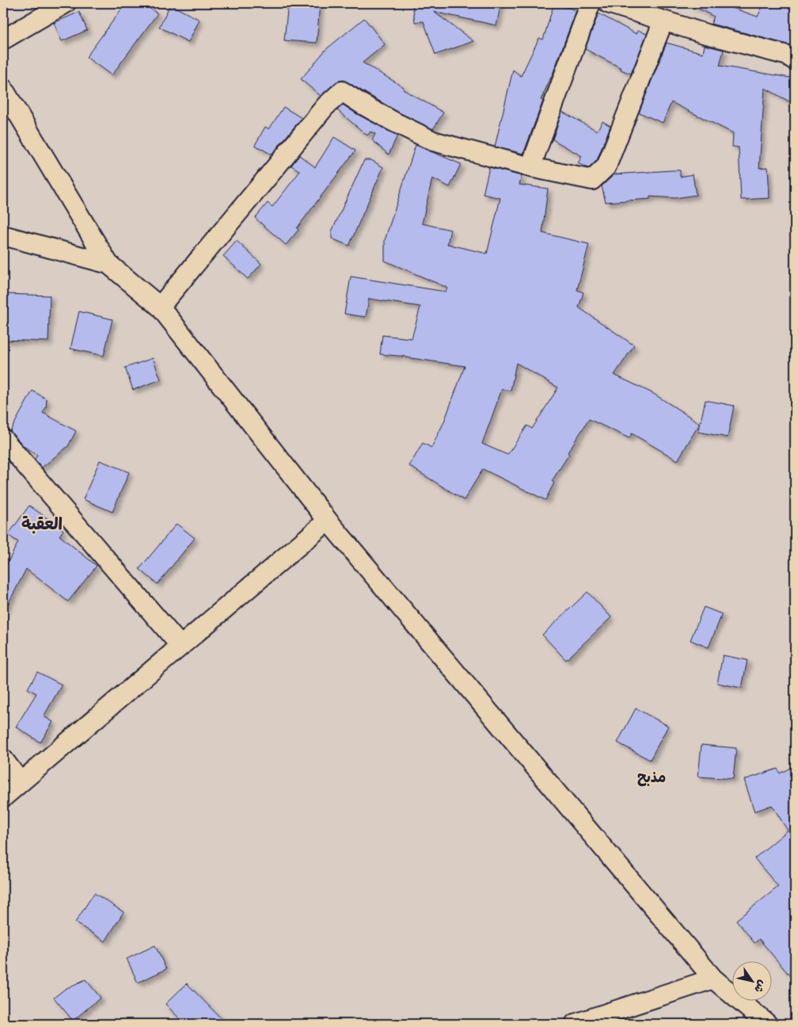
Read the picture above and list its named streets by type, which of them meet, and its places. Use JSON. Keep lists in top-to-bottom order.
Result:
{
  "districts": ["العقبة", "مذبح"],
  "north": "bottom right"
}
